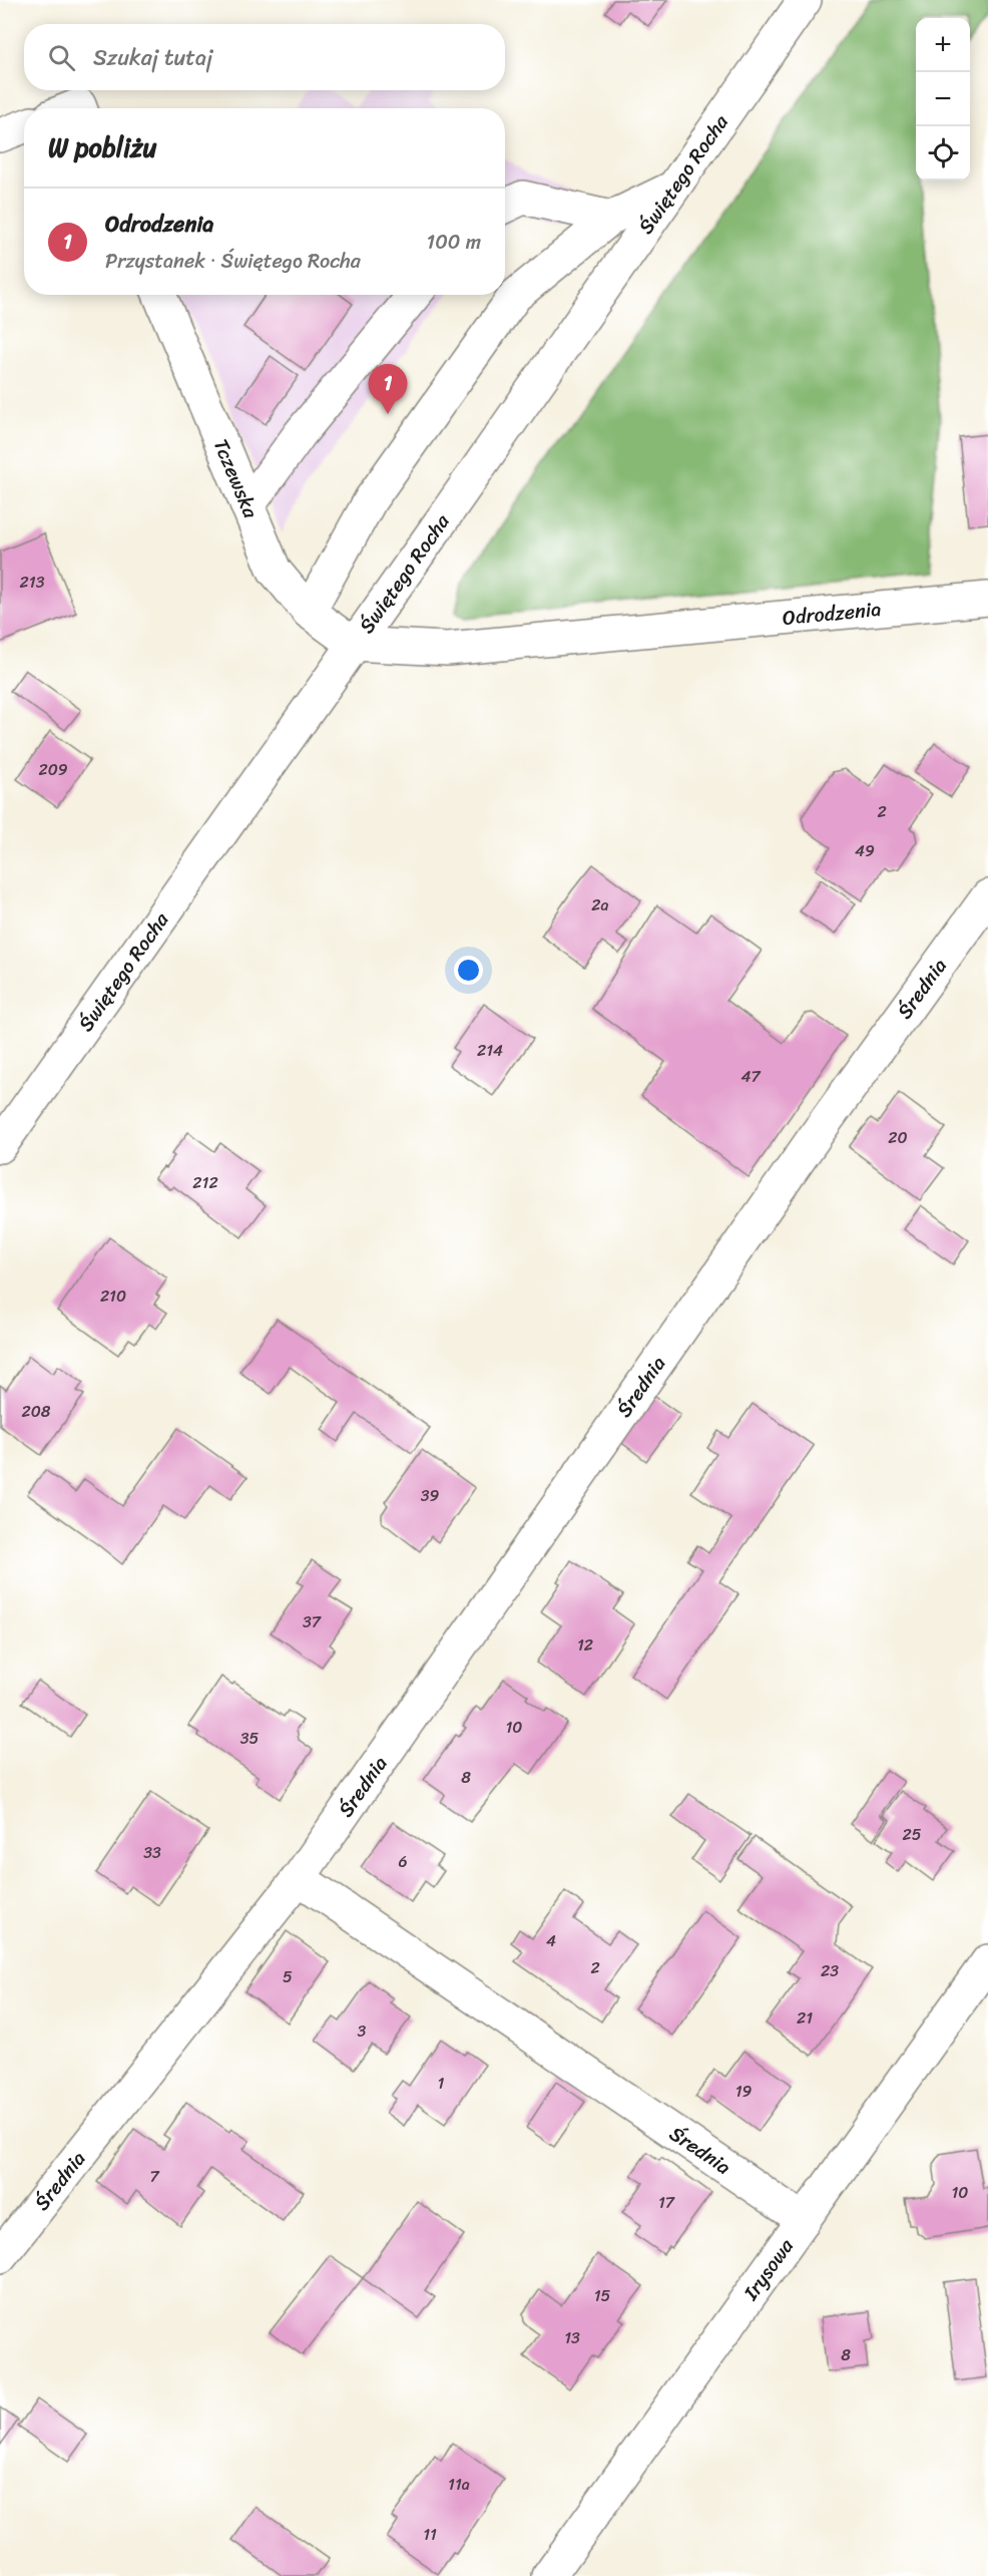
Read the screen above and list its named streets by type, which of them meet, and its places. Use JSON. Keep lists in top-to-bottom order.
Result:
{
  "streets": {
    "street": [
      "Świętego Rocha",
      "Tczewska",
      "Odrodzenia",
      "Średnia",
      "Irysowa"
    ]
  },
  "crossings": [
    ["Świętego Rocha", "Tczewska"],
    ["Świętego Rocha", "Odrodzenia"],
    ["Tczewska", "Odrodzenia"],
    ["Średnia", "Irysowa"]
  ],
  "house_numbers": [
    "213",
    "209",
    "2",
    "49",
    "2a",
    "214",
    "47",
    "20",
    "212",
    "210",
    "208",
    "39",
    "37",
    "12",
    "10",
    "35",
    "8",
    "25",
    "33",
    "6",
    "4",
    "2",
    "23",
    "5",
    "21",
    "3",
    "1",
    "19",
    "7",
    "10",
    "17",
    "15",
    "13",
    "8",
    "11a",
    "11"
  ],
  "page": {
    "map_buttons": ["+", "−"],
    "search": "Szukaj tutaj",
    "heading": "W pobliżu",
    "list": [
      {
        "mark": "1",
        "name": "Odrodzenia",
        "note": "Przystanek · Świętego Rocha",
        "value": "100 m"
      }
    ],
    "pins": "1"
  }
}
